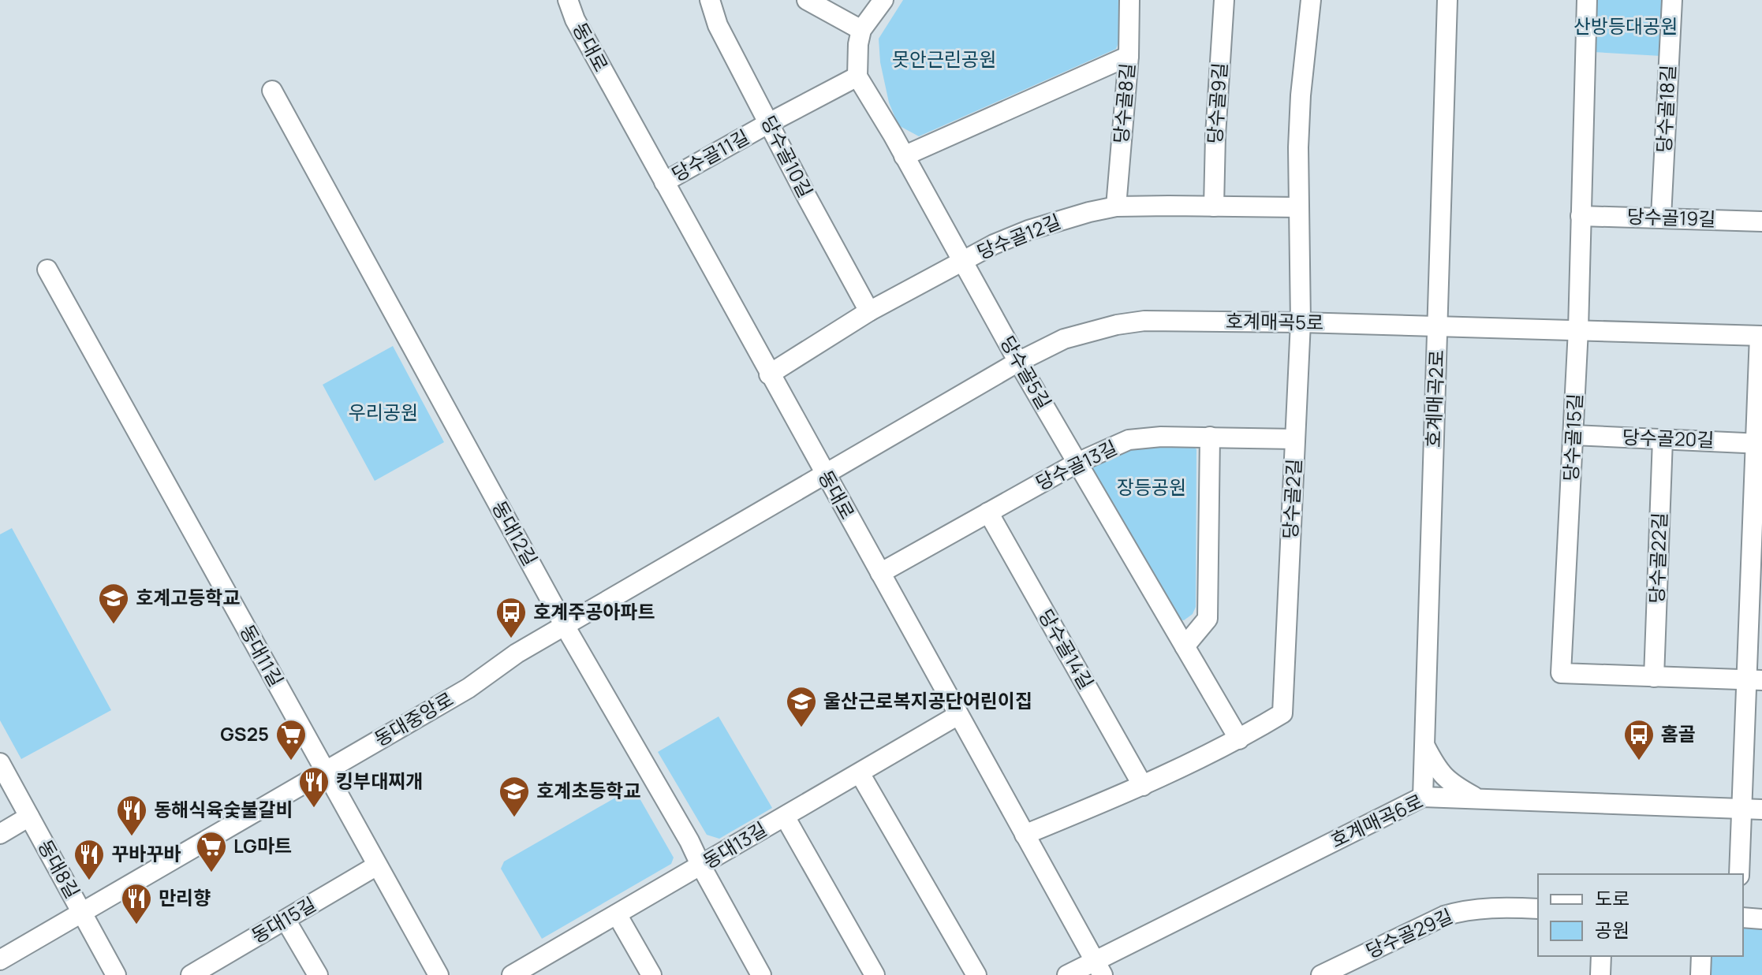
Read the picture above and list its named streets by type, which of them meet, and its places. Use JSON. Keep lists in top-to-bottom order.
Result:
{
  "streets": {
    "street": [
      "동대로",
      "당수골8길",
      "당수골9길",
      "당수골18길",
      "당수골11길",
      "당수골10길",
      "당수골19길",
      "당수골12길",
      "호계매곡5로",
      "당수골5길",
      "호계매곡2로",
      "당수골15길",
      "당수골20길",
      "당수골13길",
      "당수골2길",
      "동대12길",
      "당수골22길",
      "당수골14길",
      "동대11길",
      "동대중앙로",
      "호계매곡6로",
      "동대13길",
      "동대8길",
      "동대15길",
      "당수골29길"
    ]
  },
  "crossings": [
    ["동대로", "당수골11길"],
    ["동대로", "당수골12길"],
    ["동대로", "호계매곡5로"],
    ["동대로", "당수골13길"],
    ["동대로", "당수골2길"],
    ["동대로", "동대중앙로"],
    ["동대로", "호계매곡6로"],
    ["동대로", "동대13길"],
    ["당수골8길", "당수골12길"],
    ["당수골9길", "당수골12길"],
    ["당수골18길", "당수골19길"],
    ["당수골11길", "당수골10길"],
    ["당수골11길", "당수골5길"],
    ["당수골10길", "당수골12길"],
    ["당수골19길", "당수골15길"],
    ["당수골12길", "당수골5길"],
    ["당수골12길", "당수골2길"],
    ["호계매곡5로", "당수골5길"],
    ["호계매곡5로", "호계매곡2로"],
    ["호계매곡5로", "당수골15길"],
    ["호계매곡5로", "당수골2길"],
    ["호계매곡5로", "동대중앙로"],
    ["당수골5길", "당수골13길"],
    ["당수골5길", "당수골2길"],
    ["호계매곡2로", "호계매곡6로"],
    ["당수골15길", "당수골20길"],
    ["당수골15길", "당수골22길"],
    ["당수골20길", "당수골22길"],
    ["당수골13길", "당수골2길"],
    ["당수골13길", "당수골14길"],
    ["당수골2길", "당수골14길"],
    ["동대12길", "동대중앙로"],
    ["동대12길", "동대13길"],
    ["동대11길", "동대중앙로"],
    ["동대11길", "동대15길"],
    ["동대중앙로", "동대8길"]
  ],
  "parks": [
    "산방등대공원",
    "못안근린공원",
    "우리공원",
    "장등공원"
  ],
  "places": {
    "school or university": ["호계고등학교", "울산근로복지공단어린이집", "호계초등학교"],
    "bus stop": ["호계주공아파트", "홈골"],
    "supermarket": ["GS25", "LG마트"],
    "restaurant": [
      "킹부대찌개",
      "동해식육숯불갈비",
      "꾸바꾸바",
      "만리향"
    ]
  },
  "legend": ["도로", "공원"]
}
